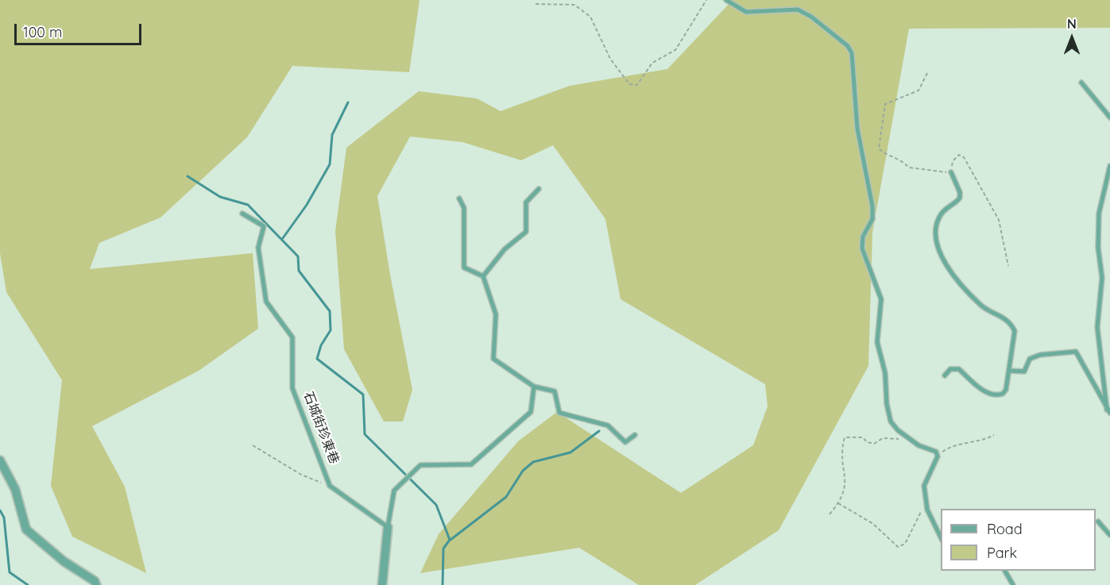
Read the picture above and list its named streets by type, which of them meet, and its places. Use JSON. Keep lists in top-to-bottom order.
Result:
{
  "streets": {
    "lane": ["石城街珍東巷"]
  },
  "legend": ["Road", "Park"],
  "scale_bar": "100 m",
  "north": "top"
}
